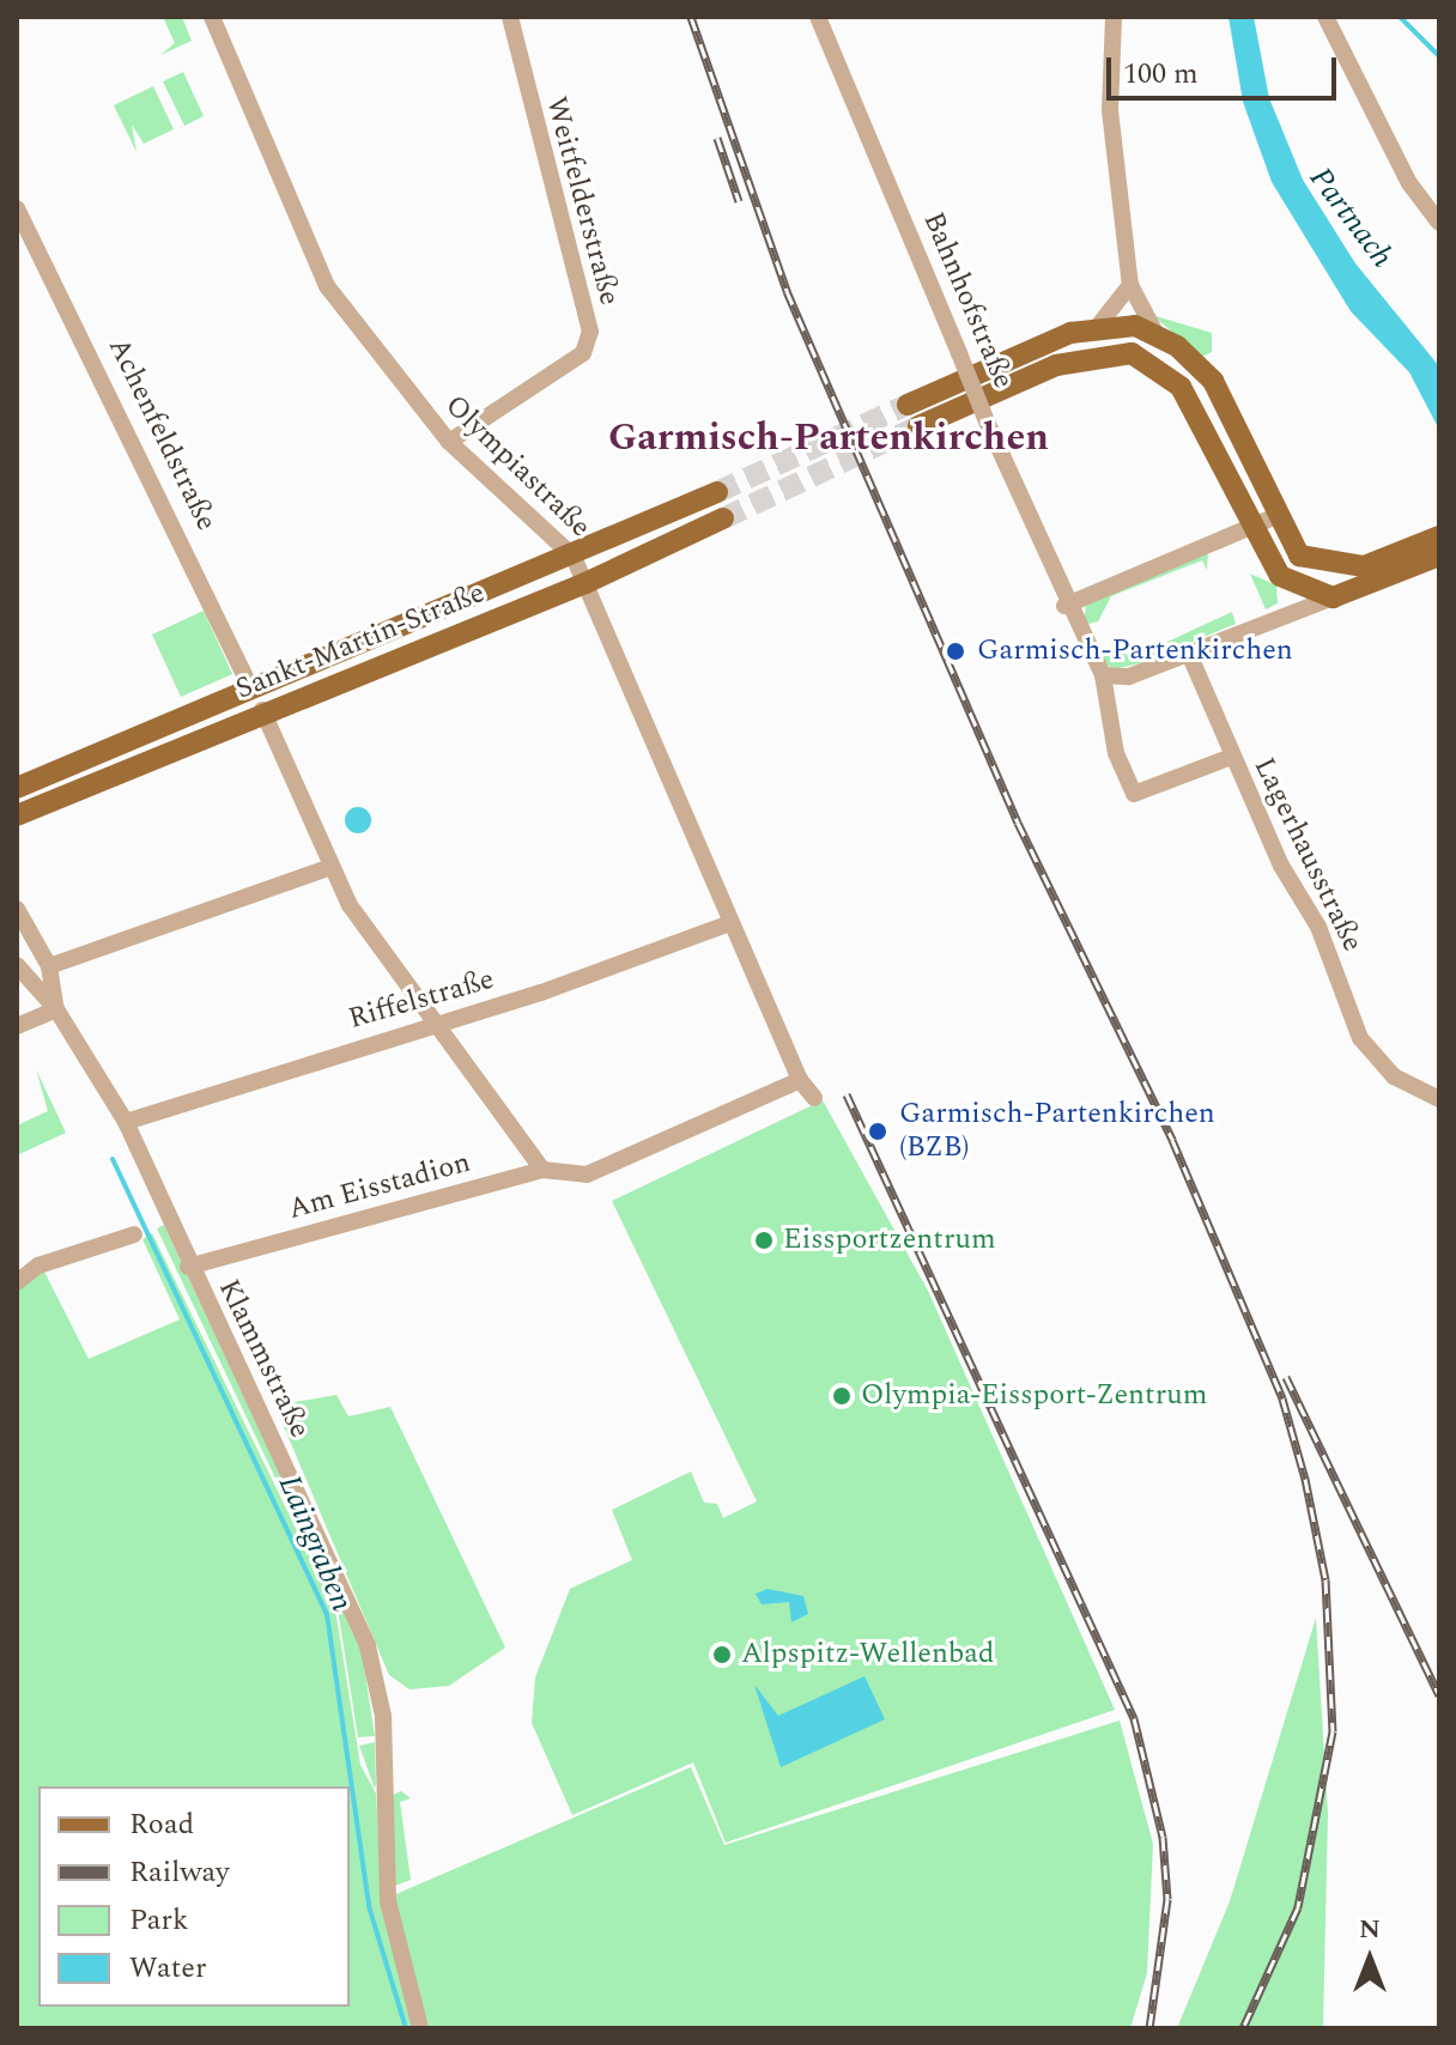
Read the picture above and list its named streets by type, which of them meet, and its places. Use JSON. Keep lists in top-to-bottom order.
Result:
{
  "streets": {
    "main road": ["Sankt-Martin-Straße"],
    "street": [
      "Weitfelderstraße",
      "Bahnhofstraße",
      "Achenfeldstraße",
      "Olympiastraße",
      "Lagerhausstraße",
      "Riffelstraße",
      "Am Eisstadion",
      "Klammstraße"
    ]
  },
  "crossings": [
    ["Weitfelderstraße", "Olympiastraße"],
    ["Bahnhofstraße", "Lagerhausstraße"],
    ["Achenfeldstraße", "Sankt-Martin-Straße"],
    ["Olympiastraße", "Sankt-Martin-Straße"],
    ["Olympiastraße", "Riffelstraße"],
    ["Olympiastraße", "Am Eisstadion"],
    ["Riffelstraße", "Klammstraße"],
    ["Am Eisstadion", "Klammstraße"]
  ],
  "districts": ["Garmisch-Partenkirchen"],
  "water": ["Partnach", "Laingraben"],
  "places": [
    "Garmisch-Partenkirchen",
    "Garmisch-Partenkirchen (BZB)",
    "Eissportzentrum",
    "Olympia-Eissport-Zentrum",
    "Alpspitz-Wellenbad"
  ],
  "legend": [
    "Road",
    "Railway",
    "Park",
    "Water"
  ],
  "scale_bar": "100 m",
  "north": "top"
}
